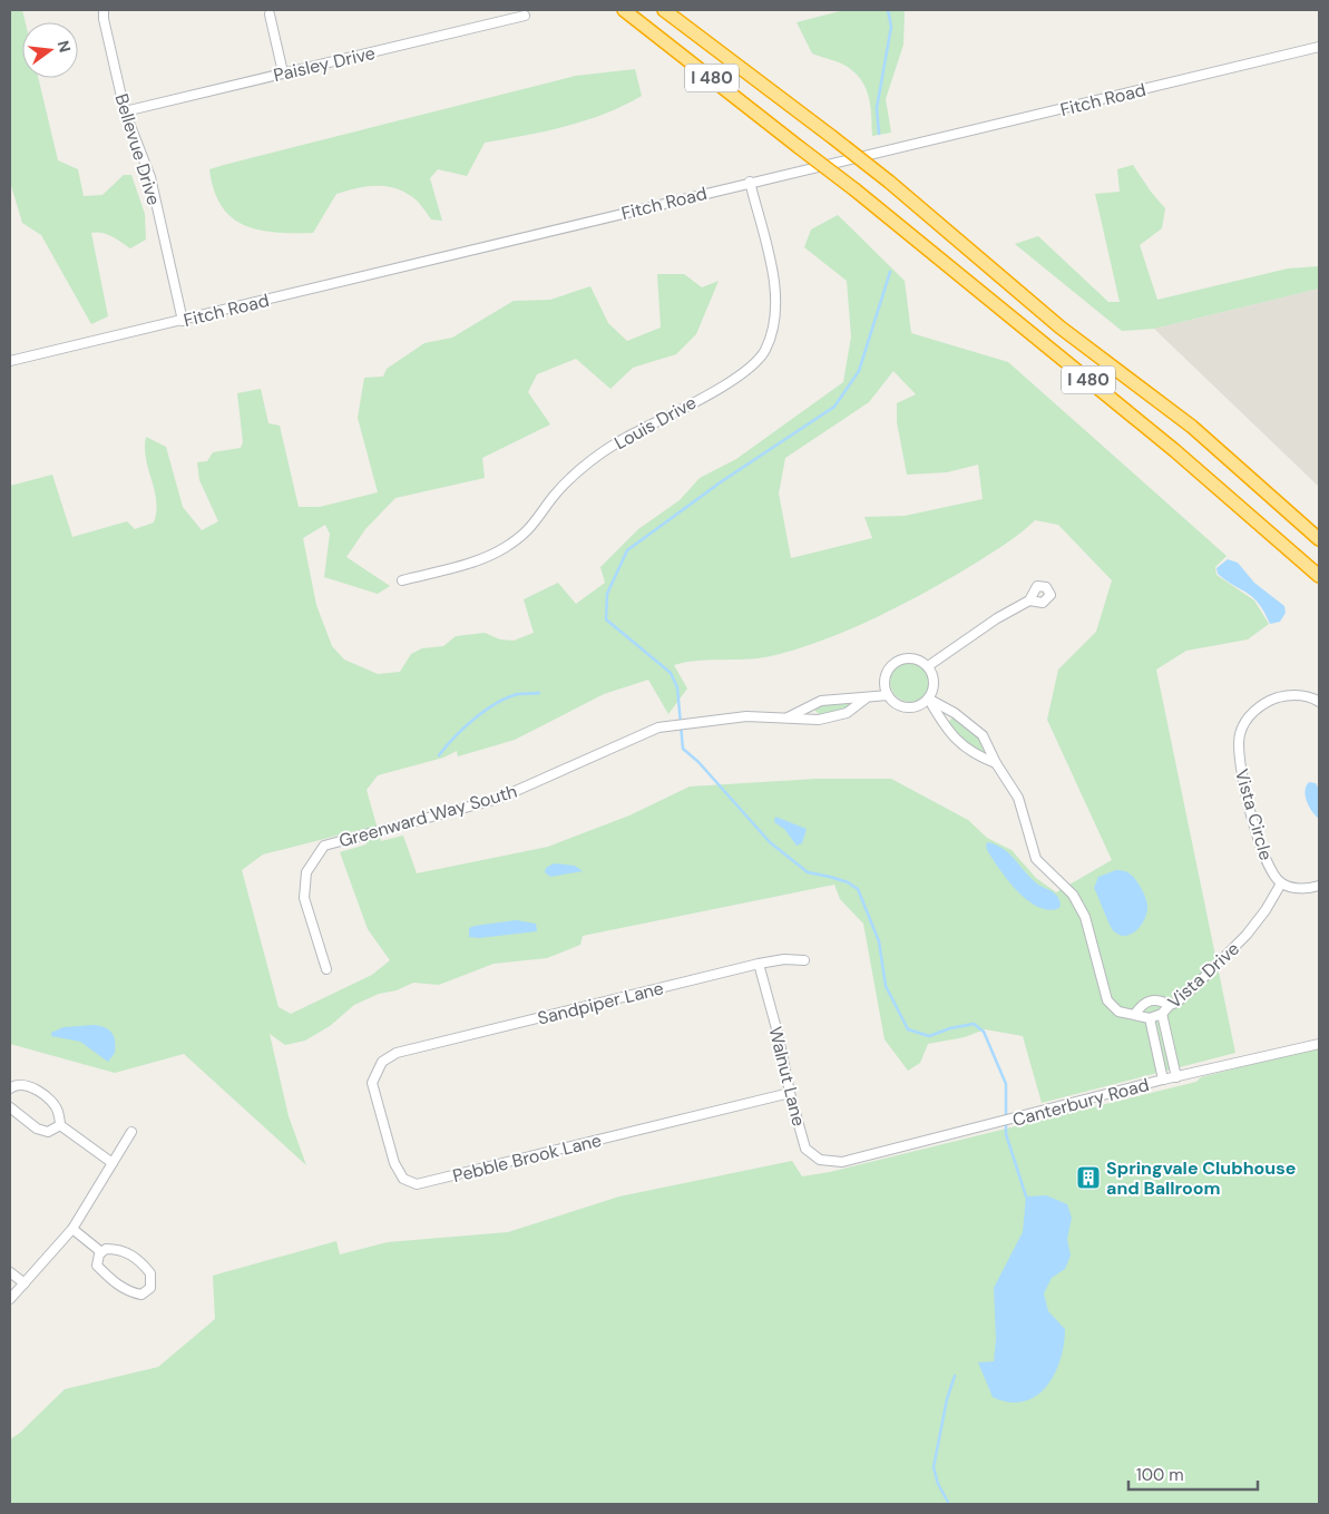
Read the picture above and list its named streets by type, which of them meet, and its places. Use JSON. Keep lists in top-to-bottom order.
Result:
{
  "streets": {
    "highway": ["I 480"],
    "street": [
      "Paisley Drive",
      "Fitch Road",
      "Bellevue Drive",
      "Louis Drive",
      "Vista Circle",
      "Greenward Way South",
      "Vista Drive",
      "Sandpiper Lane",
      "Walnut Lane",
      "Canterbury Road",
      "Pebble Brook Lane"
    ]
  },
  "crossings": [
    ["Paisley Drive", "Bellevue Drive"],
    ["Fitch Road", "Bellevue Drive"],
    ["Fitch Road", "Louis Drive"],
    ["Vista Circle", "Vista Drive"],
    ["Vista Drive", "Canterbury Road"],
    ["Sandpiper Lane", "Walnut Lane"],
    ["Sandpiper Lane", "Pebble Brook Lane"],
    ["Walnut Lane", "Canterbury Road"],
    ["Walnut Lane", "Pebble Brook Lane"]
  ],
  "places": {
    "building": ["Springvale Clubhouse and Ballroom"]
  },
  "scale_bar": "100 m",
  "north": "right"
}
